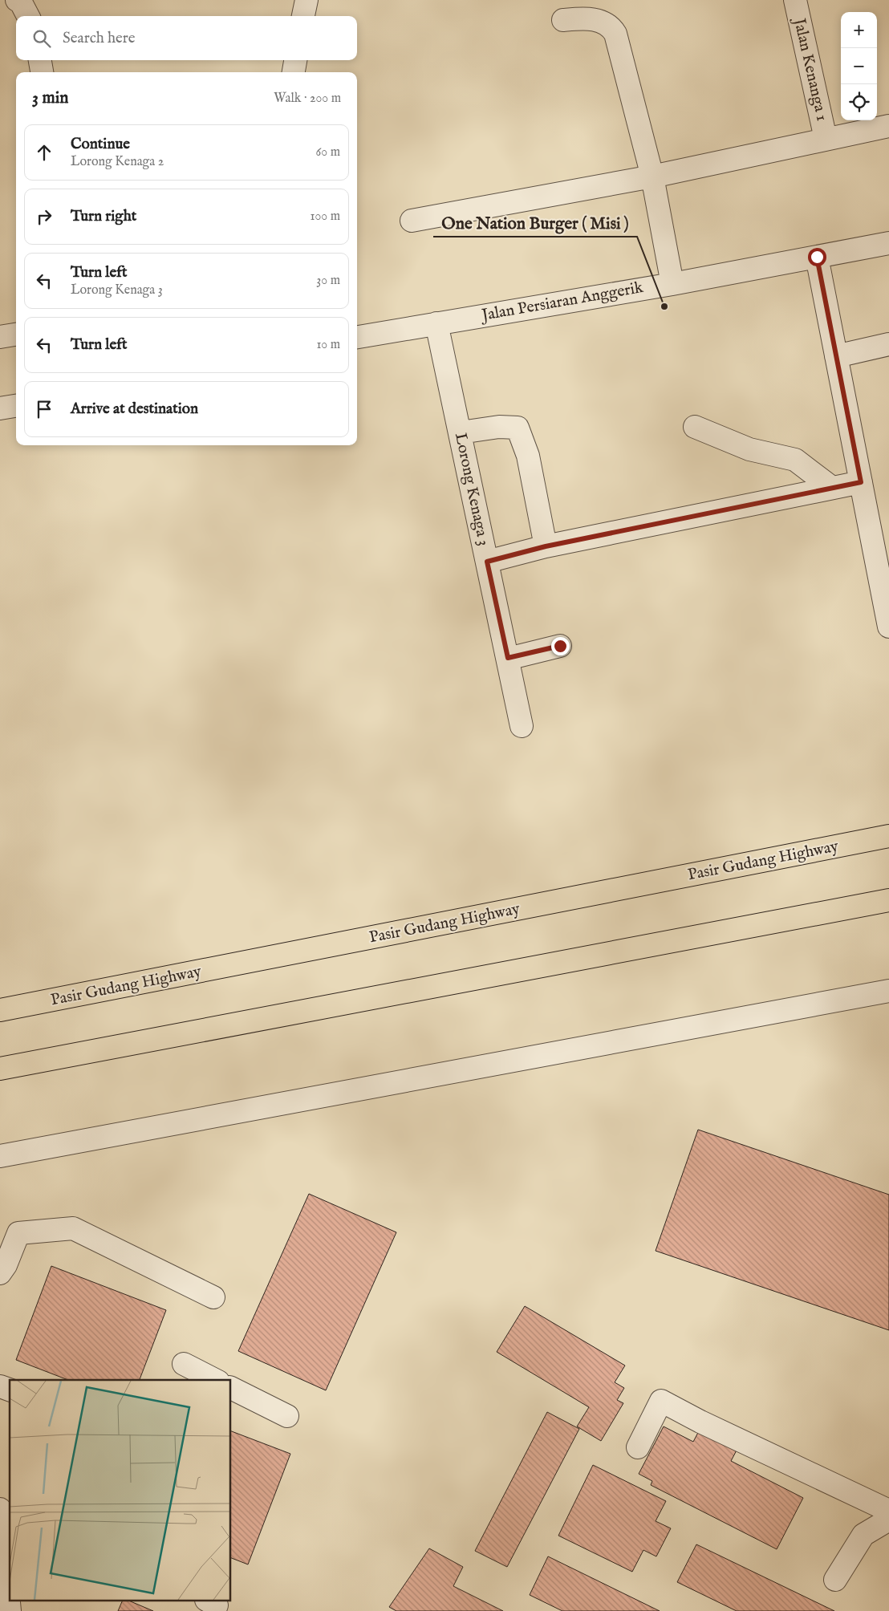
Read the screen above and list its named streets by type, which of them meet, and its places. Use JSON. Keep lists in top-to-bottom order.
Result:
{
  "streets": {
    "highway": ["Pasir Gudang Highway"],
    "street": ["Jalan Kenanga 1", "Jalan Persiaran Anggerik", "Lorong Kenaga 3"]
  },
  "crossings": [
    ["Jalan Persiaran Anggerik", "Lorong Kenaga 3"]
  ],
  "places": ["One Nation Burger ( Misi )"],
  "page": {
    "map_buttons": ["+", "−"],
    "search": "Search here",
    "heading": ["3 min", "Walk · 200 m"],
    "list": [
      ["Continue", "Lorong Kenaga 2", "60 m"],
      ["Turn right", "100 m"],
      ["Turn left", "Lorong Kenaga 3", "30 m"],
      ["Turn left", "10 m"],
      "Arrive at destination"
    ]
  }
}
